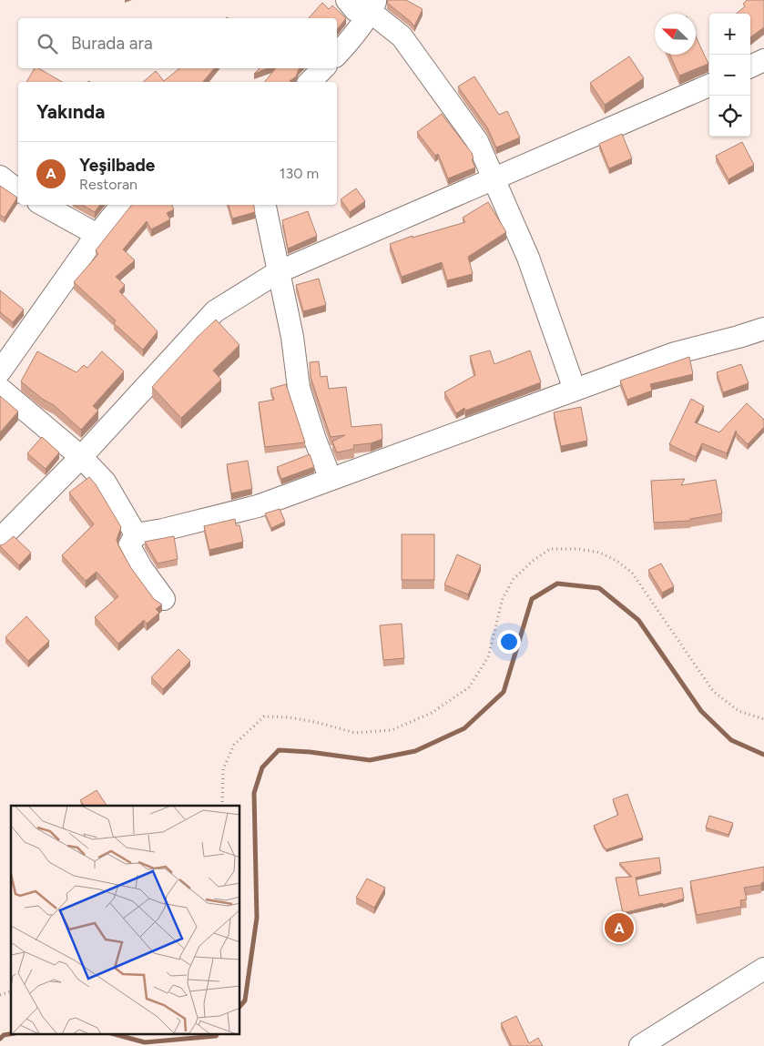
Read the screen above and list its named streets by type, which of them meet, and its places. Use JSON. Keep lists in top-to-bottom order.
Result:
{
  "north": "top left",
  "page": {
    "map_buttons": ["+", "−"],
    "search": "Burada ara",
    "heading": "Yakında",
    "list": [
      {
        "mark": "A",
        "name": "Yeşilbade",
        "note": "Restoran",
        "value": "130 m"
      }
    ],
    "pins": "A"
  }
}
